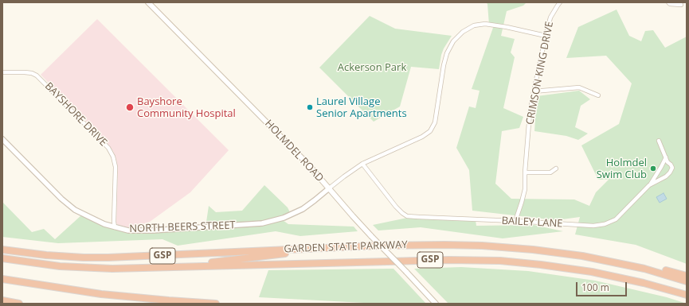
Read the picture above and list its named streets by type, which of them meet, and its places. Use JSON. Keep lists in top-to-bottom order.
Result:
{
  "streets": {
    "highway": ["GARDEN STATE PARKWAY", "GSP"],
    "main road": ["HOLMDEL ROAD"],
    "street": [
      "CRIMSON KING DRIVE",
      "BAYSHORE DRIVE",
      "BAILEY LANE",
      "NORTH BEERS STREET"
    ]
  },
  "crossings": [
    ["CRIMSON KING DRIVE", "BAILEY LANE"],
    ["BAYSHORE DRIVE", "NORTH BEERS STREET"],
    ["HOLMDEL ROAD", "NORTH BEERS STREET"]
  ],
  "parks": ["Ackerson Park"],
  "places": ["Bayshore Community Hospital", "Laurel Village Senior Apartments", "Holmdel Swim Club"],
  "scale_bar": "100 m"
}
